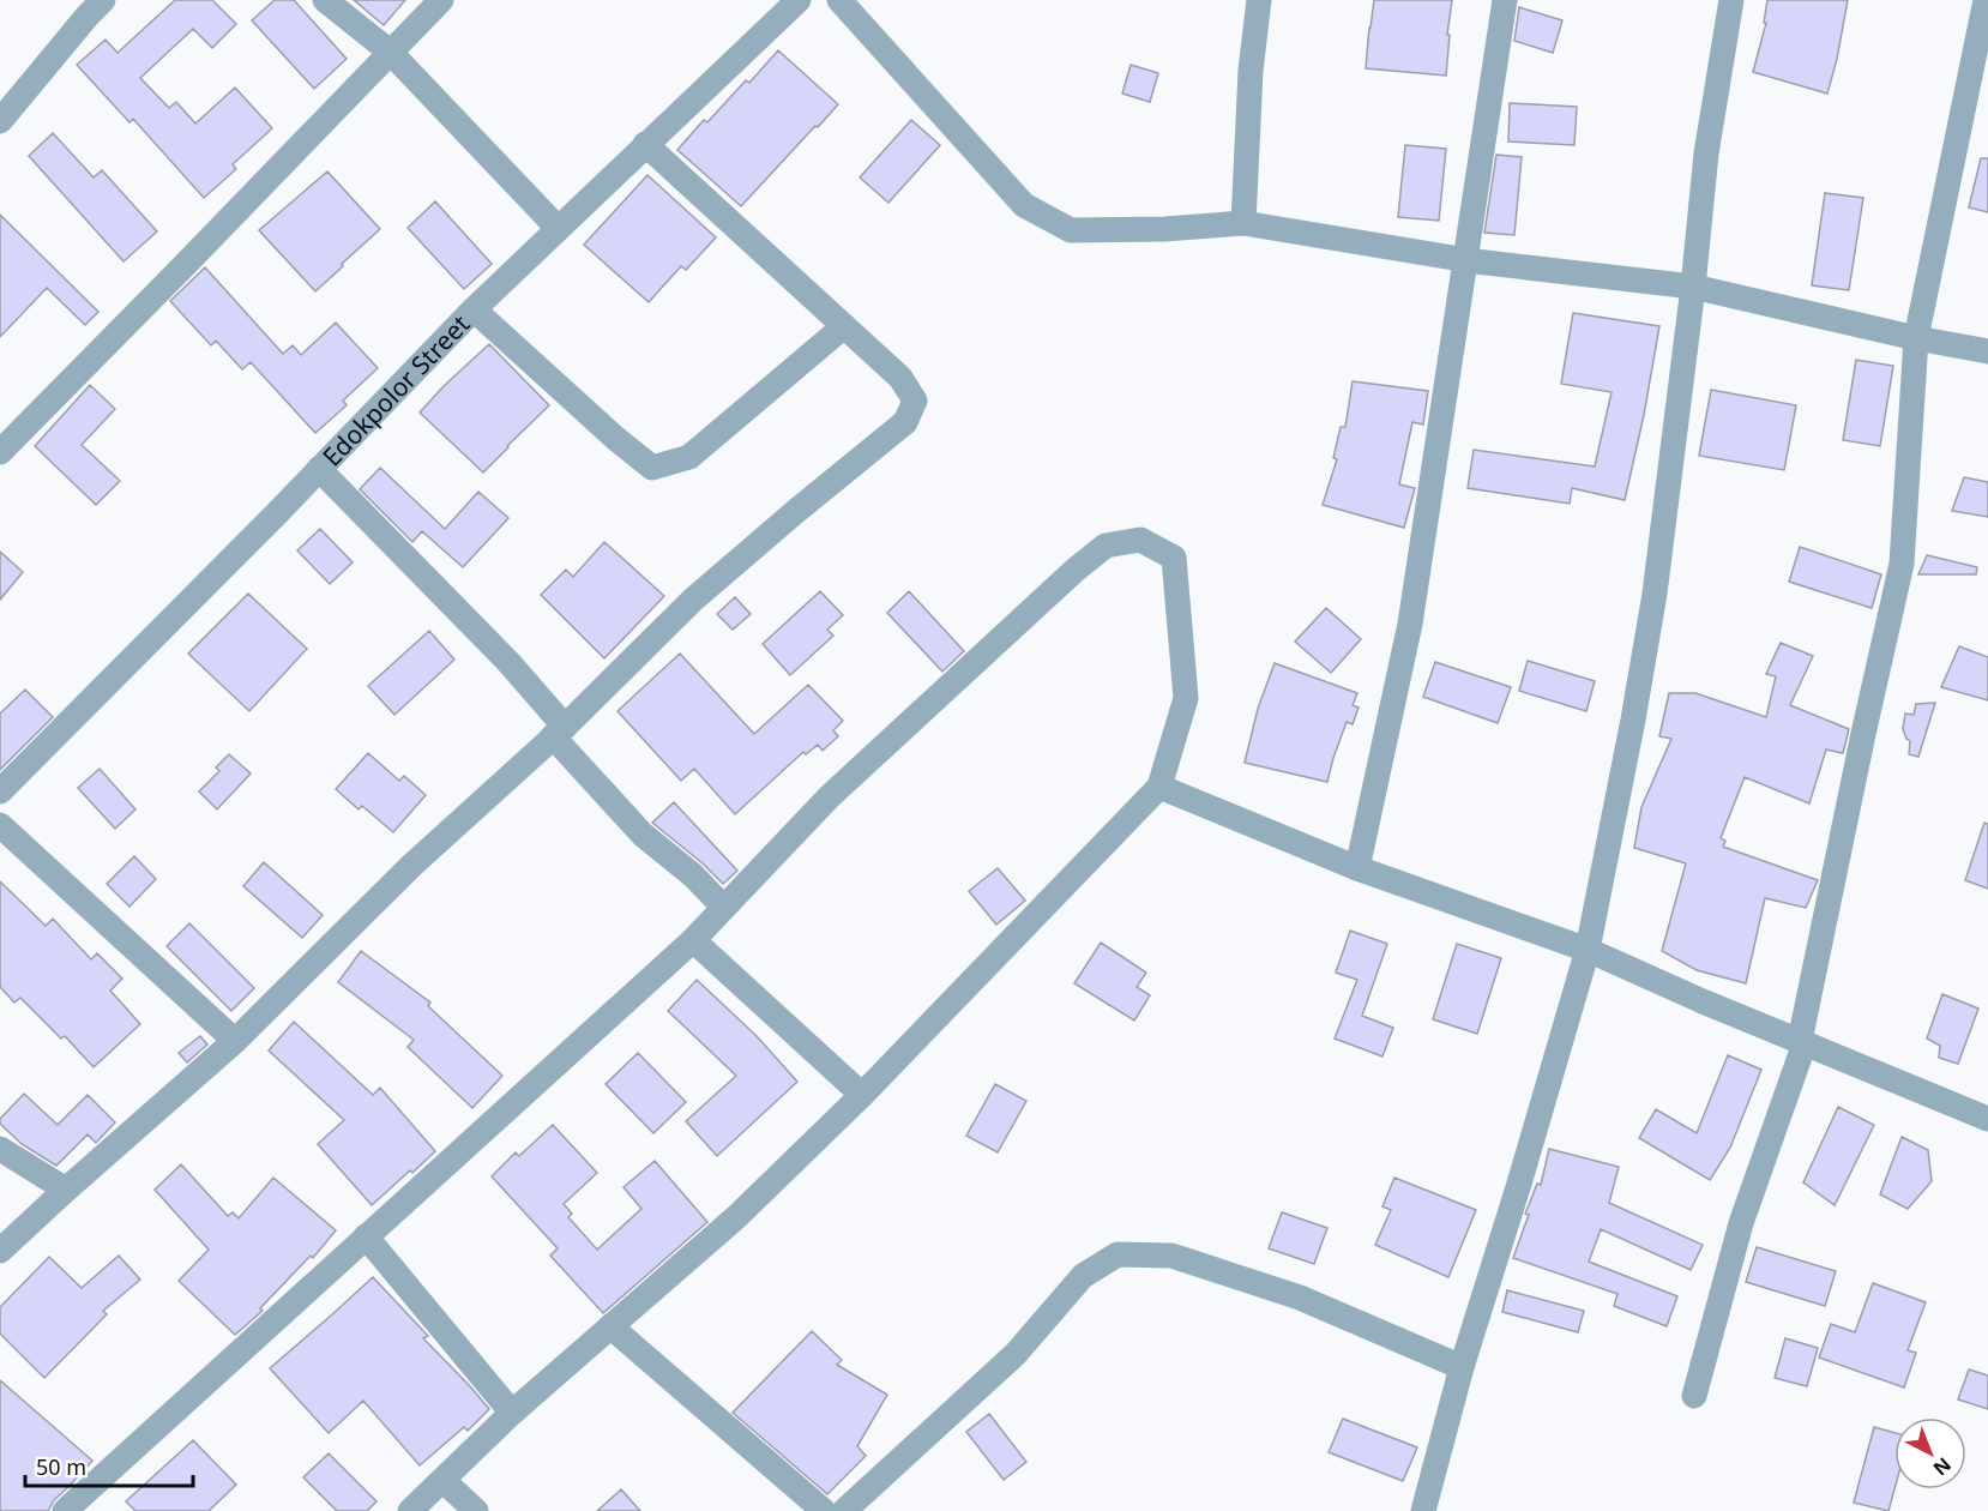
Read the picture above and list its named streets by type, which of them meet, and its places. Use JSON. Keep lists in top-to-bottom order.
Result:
{
  "streets": {
    "street": ["Edokpolor Street"]
  },
  "scale_bar": "50 m",
  "north": "bottom right"
}
